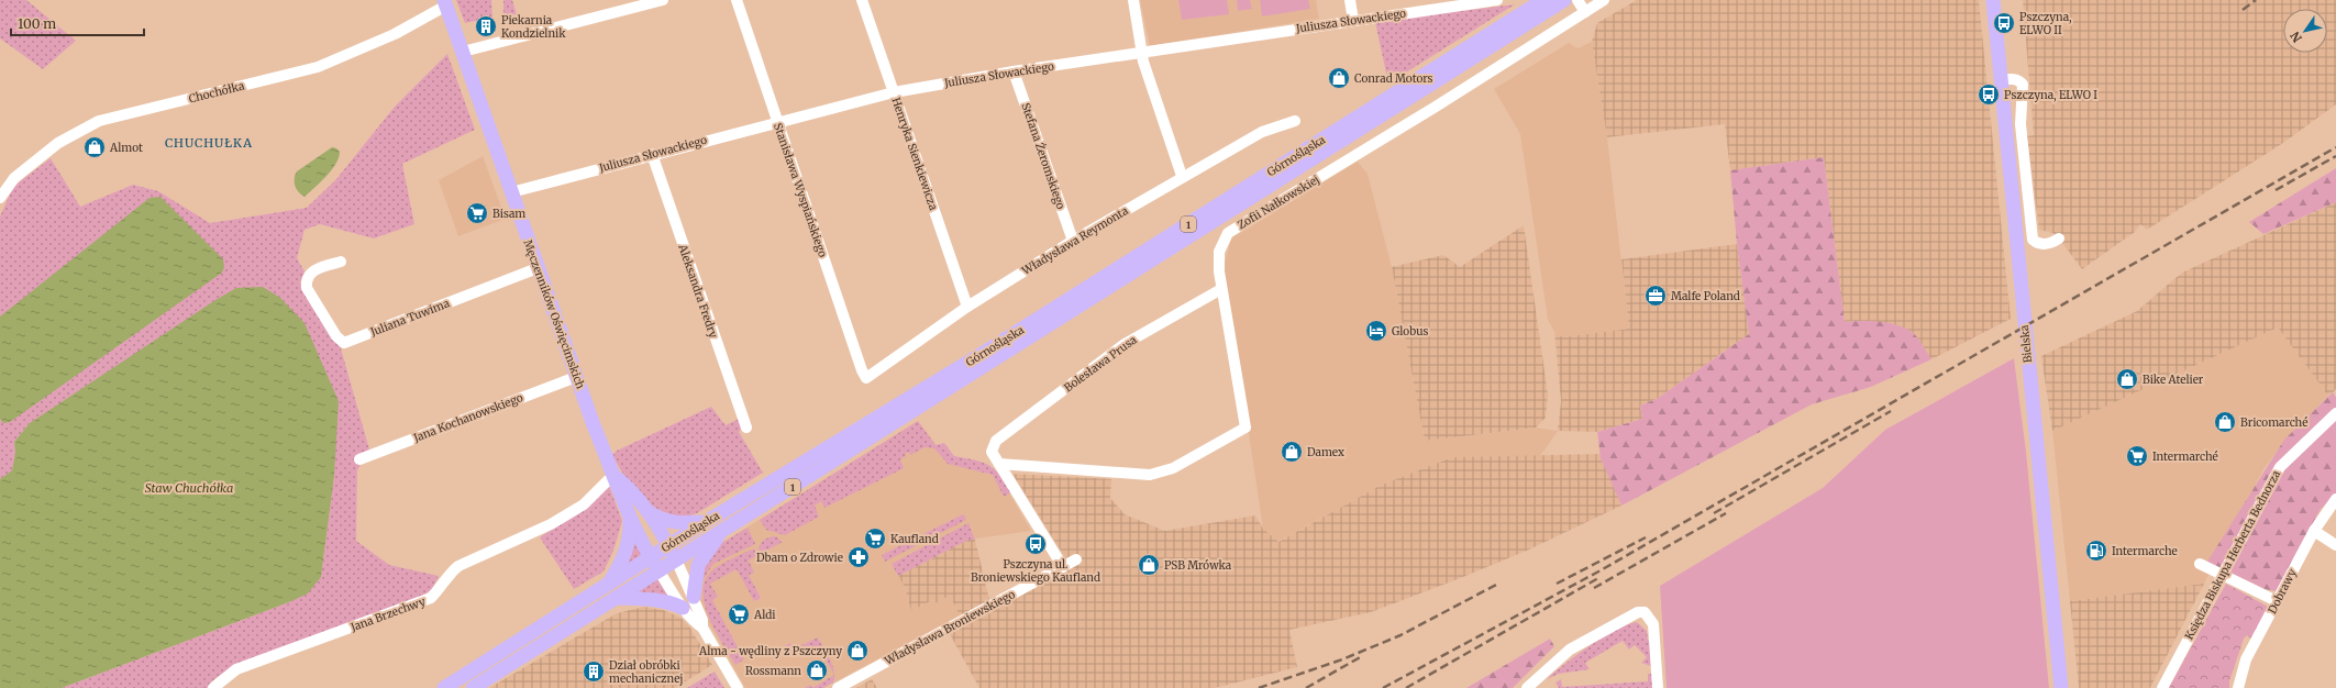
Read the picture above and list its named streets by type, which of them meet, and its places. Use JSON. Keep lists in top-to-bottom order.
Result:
{
  "streets": {
    "main road": [
      "Górnośląska",
      "1",
      "Męczenników Oświęcimskich",
      "Bielska"
    ],
    "street": [
      "Juliusza Słowackiego",
      "Chochółka",
      "Henryka Sienkiewicza",
      "Stefana Żeromskiego",
      "Stanisława Wyspiańskiego",
      "Zofii Nałkowskiej",
      "Władysława Reymonta",
      "Aleksandra Fredry",
      "Juliana Tuwima",
      "Bolesława Prusa",
      "Jana Kochanowskiego",
      "Księdza Biskupa Herberta Bednorza",
      "Dobrawy",
      "Jana Brzechwy",
      "Władysława Broniewskiego"
    ]
  },
  "crossings": [
    ["Juliusza Słowackiego", "Henryka Sienkiewicza"],
    ["Juliusza Słowackiego", "Stefana Żeromskiego"],
    ["Juliusza Słowackiego", "Stanisława Wyspiańskiego"],
    ["Juliusza Słowackiego", "Aleksandra Fredry"],
    ["Juliusza Słowackiego", "Męczenników Oświęcimskich"],
    ["Chochółka", "Męczenników Oświęcimskich"],
    ["Henryka Sienkiewicza", "Władysława Reymonta"],
    ["Stefana Żeromskiego", "Władysława Reymonta"],
    ["Górnośląska", "Męczenników Oświęcimskich"],
    ["Stanisława Wyspiańskiego", "Władysława Reymonta"],
    ["Zofii Nałkowskiej", "Bolesława Prusa"],
    ["Męczenników Oświęcimskich", "Juliana Tuwima"],
    ["Męczenników Oświęcimskich", "Jana Kochanowskiego"],
    ["Męczenników Oświęcimskich", "Jana Brzechwy"]
  ],
  "districts": ["CHUCHUŁKA"],
  "water": ["Staw Chuchółka"],
  "places": {
    "bus stop": ["Pszczyna, ELWO II", "Pszczyna, ELWO I", "Pszczyna ul. Broniewskiego Kaufland"],
    "building": ["Piekarnia Kondzielnik", "Dział obróbki mechanicznej"],
    "shop": [
      "Conrad Motors",
      "Almot",
      "Bike Atelier",
      "Bricomarché",
      "Damex",
      "PSB Mrówka",
      "Alma - wędliny z Pszczyny",
      "Rossmann"
    ],
    "supermarket": [
      "Bisam",
      "Intermarché",
      "Kaufland",
      "Aldi"
    ],
    "office": ["Malfe Poland"],
    "hotel": ["Globus"],
    "fuel station": ["Intermarche"],
    "pharmacy": ["Dbam o Zdrowie"]
  },
  "scale_bar": "100 m",
  "north": "bottom left"
}
